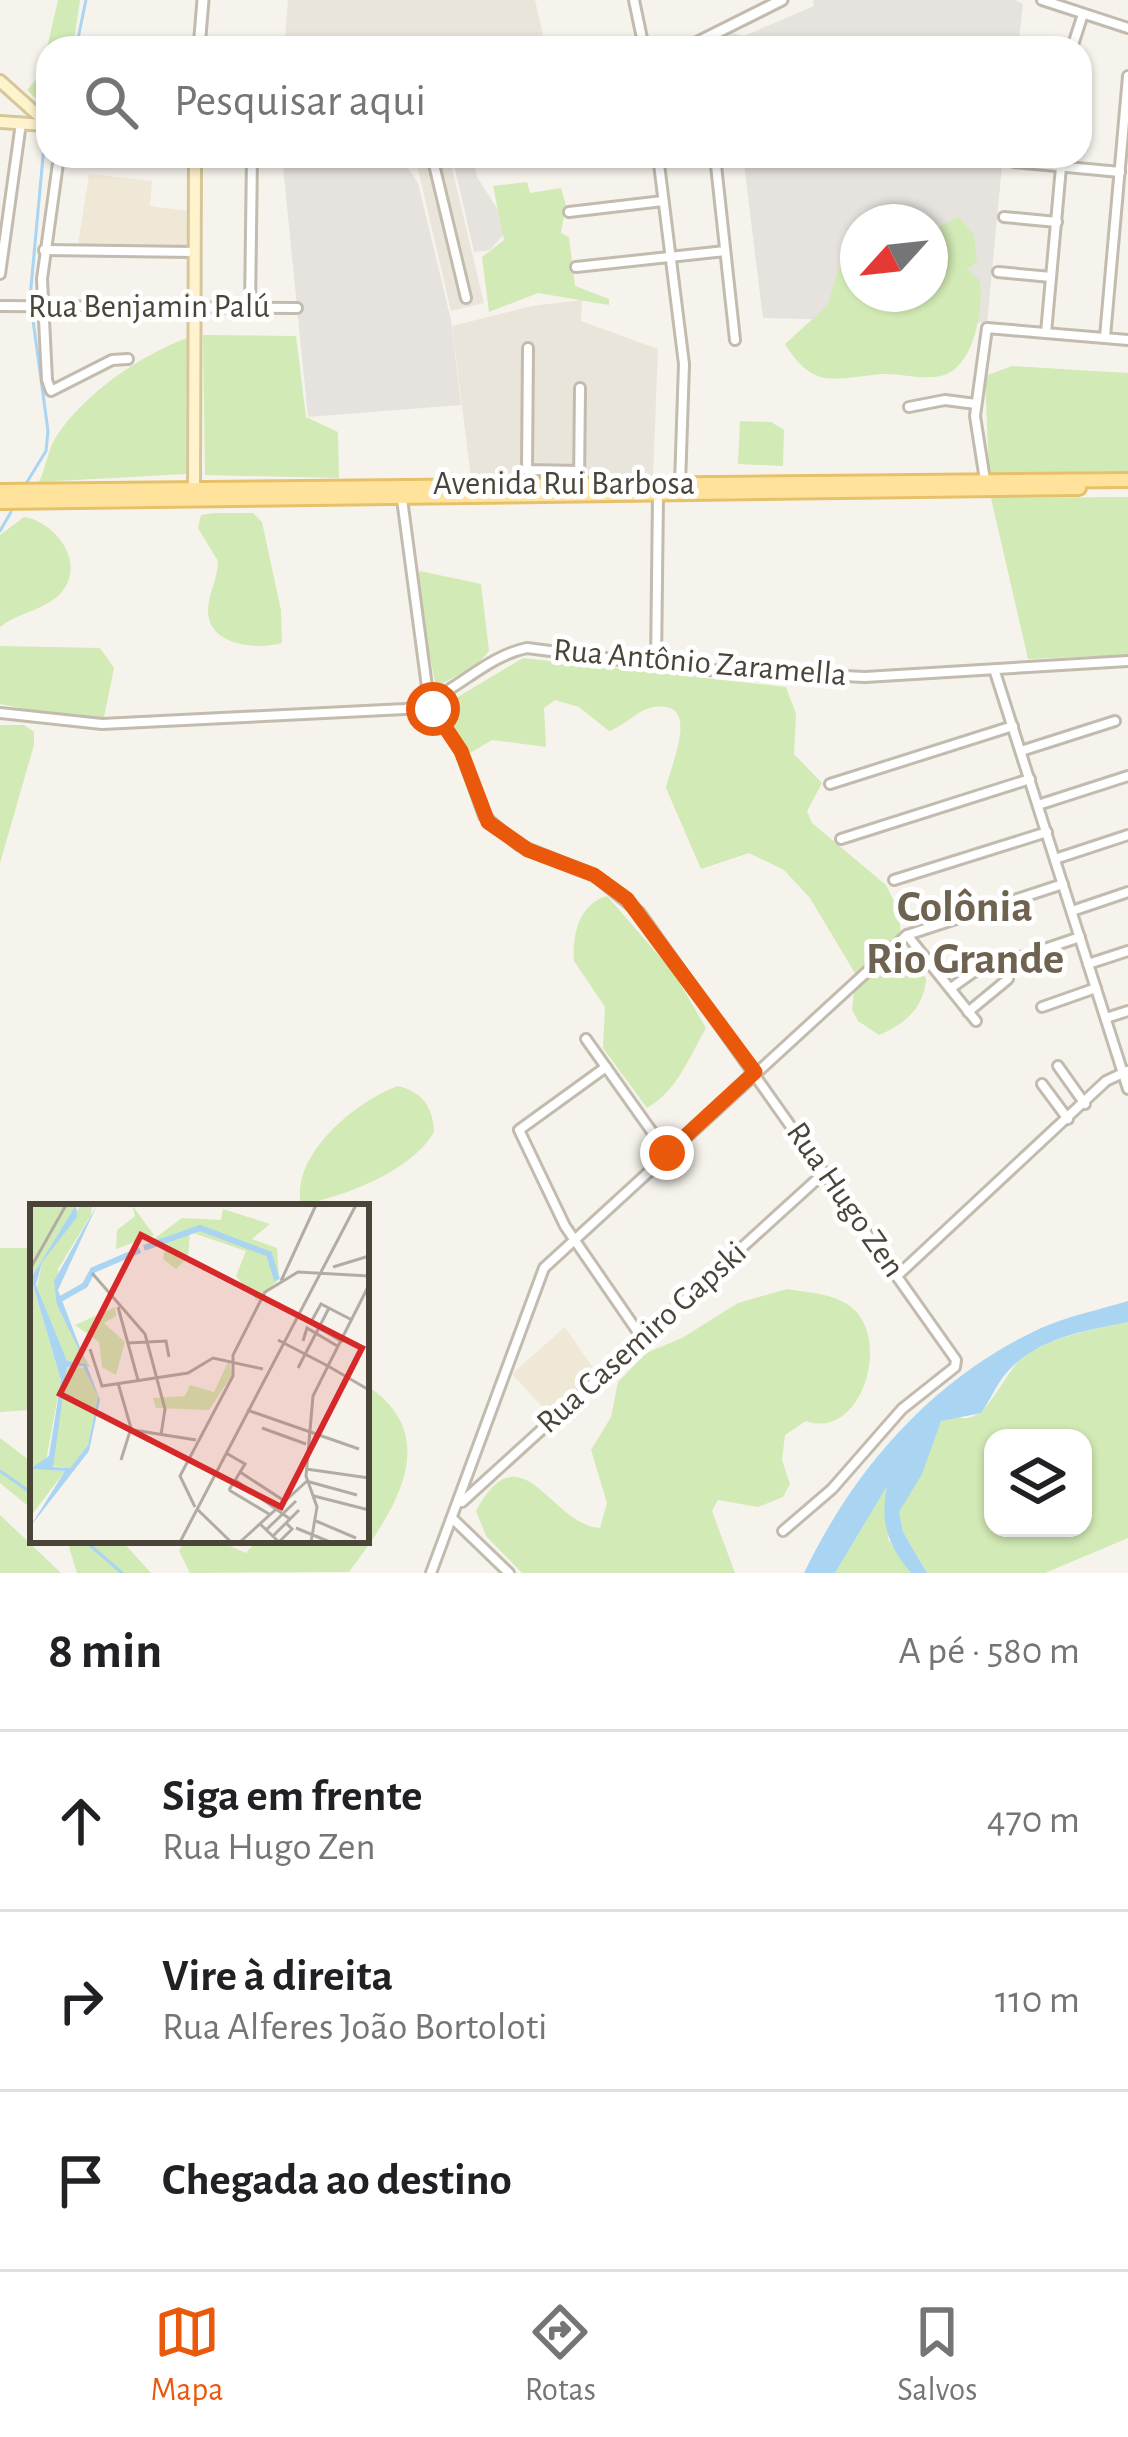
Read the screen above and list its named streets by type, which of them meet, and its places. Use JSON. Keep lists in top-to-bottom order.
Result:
{
  "streets": {
    "main road": ["Avenida Rui Barbosa"],
    "street": [
      "Rua Benjamin Palú",
      "Rua Antônio Zaramella",
      "Rua Hugo Zen",
      "Rua Casemiro Gapski"
    ]
  },
  "crossings": [
    ["Avenida Rui Barbosa", "Rua Hugo Zen"],
    ["Rua Antônio Zaramella", "Rua Hugo Zen"],
    ["Rua Hugo Zen", "Rua Casemiro Gapski"]
  ],
  "districts": ["Colônia Rio Grande"],
  "north": "bottom left",
  "page": {
    "search": "Pesquisar aqui",
    "heading": ["8 min", "A pé · 580 m"],
    "list": [
      ["Siga em frente", "Rua Hugo Zen", "470 m"],
      ["Vire à direita", "Rua Alferes João Bortoloti", "110 m"],
      "Chegada ao destino"
    ],
    "nav": ["Mapa", "Rotas", "Salvos"]
  }
}
